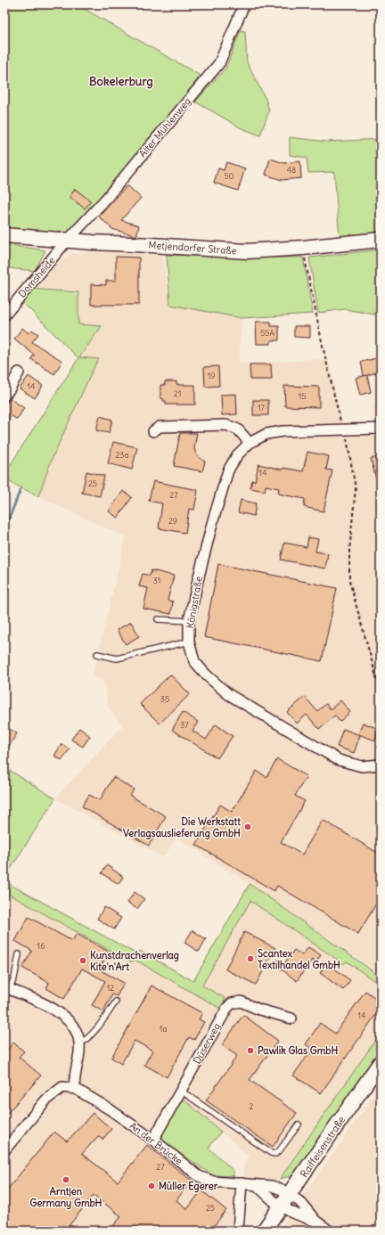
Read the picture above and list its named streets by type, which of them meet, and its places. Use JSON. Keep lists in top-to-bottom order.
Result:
{
  "streets": {
    "street": [
      "Alter Mühlenweg",
      "Metjendorfer Straße",
      "Domsheide",
      "Königstraße",
      "Düserweg",
      "An der Brücke",
      "Raiffeisenstraße"
    ]
  },
  "crossings": [
    ["Alter Mühlenweg", "Metjendorfer Straße"],
    ["Alter Mühlenweg", "Domsheide"],
    ["Metjendorfer Straße", "Domsheide"],
    ["Düserweg", "An der Brücke"],
    ["An der Brücke", "Raiffeisenstraße"]
  ],
  "districts": ["Bokelerburg"],
  "places": [
    "Die Werkstatt Verlagsauslieferung GmbH",
    "Scantex Textilhandel GmbH",
    "Kunstdrachenverlag Kite'n'Art",
    "Pawlik Glas GmbH",
    "Arntjen Germany GmbH",
    "Müller Egerer"
  ],
  "house_numbers": [
    "48",
    "50",
    "55A",
    "19",
    "14",
    "21",
    "15",
    "17",
    "23a",
    "14",
    "25",
    "27",
    "29",
    "31",
    "35",
    "37",
    "16",
    "12",
    "14",
    "1a",
    "2",
    "27",
    "25"
  ]
}
